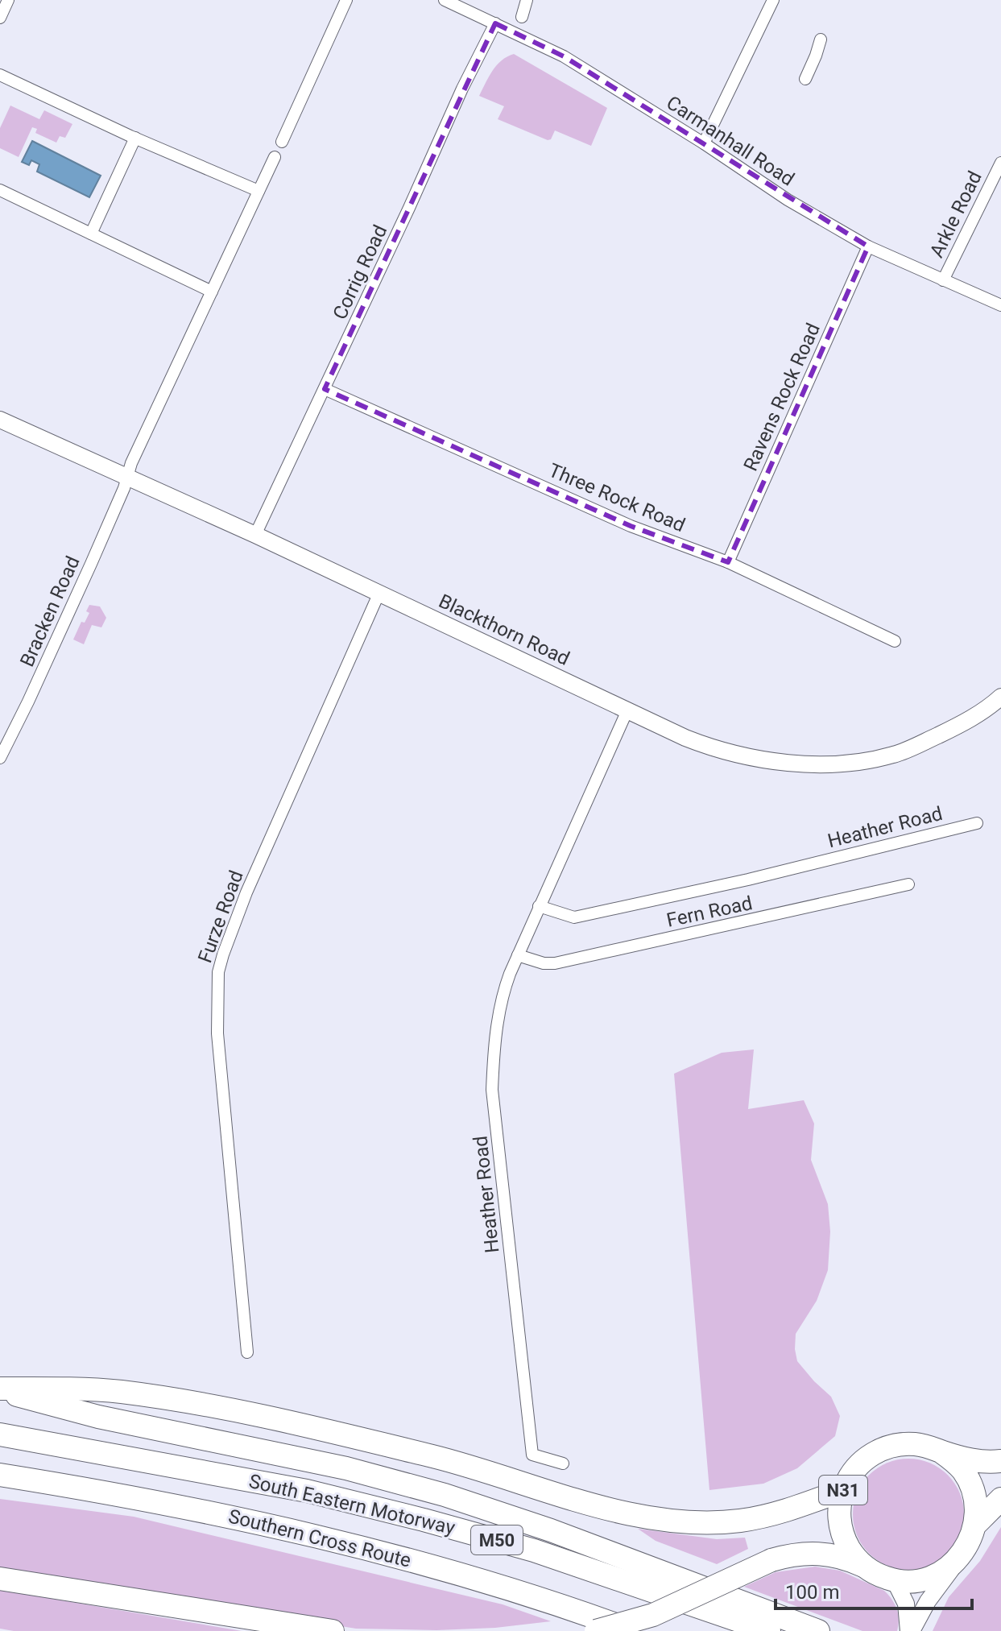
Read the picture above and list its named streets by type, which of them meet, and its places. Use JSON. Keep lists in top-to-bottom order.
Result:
{
  "streets": {
    "highway": [
      "N31",
      "South Eastern Motorway",
      "Southern Cross Route",
      "M50"
    ],
    "street": [
      "Carmanhall Road",
      "Arkle Road",
      "Corrig Road",
      "Ravens Rock Road",
      "Three Rock Road",
      "Bracken Road",
      "Blackthorn Road",
      "Heather Road",
      "Fern Road",
      "Furze Road"
    ]
  },
  "crossings": [
    ["Carmanhall Road", "Arkle Road"],
    ["Carmanhall Road", "Corrig Road"],
    ["Carmanhall Road", "Ravens Rock Road"],
    ["Corrig Road", "Three Rock Road"],
    ["Corrig Road", "Blackthorn Road"],
    ["Ravens Rock Road", "Three Rock Road"],
    ["Bracken Road", "Blackthorn Road"],
    ["Blackthorn Road", "Heather Road"],
    ["Blackthorn Road", "Furze Road"],
    ["Heather Road", "Fern Road"]
  ],
  "scale_bar": "100 m"
}
